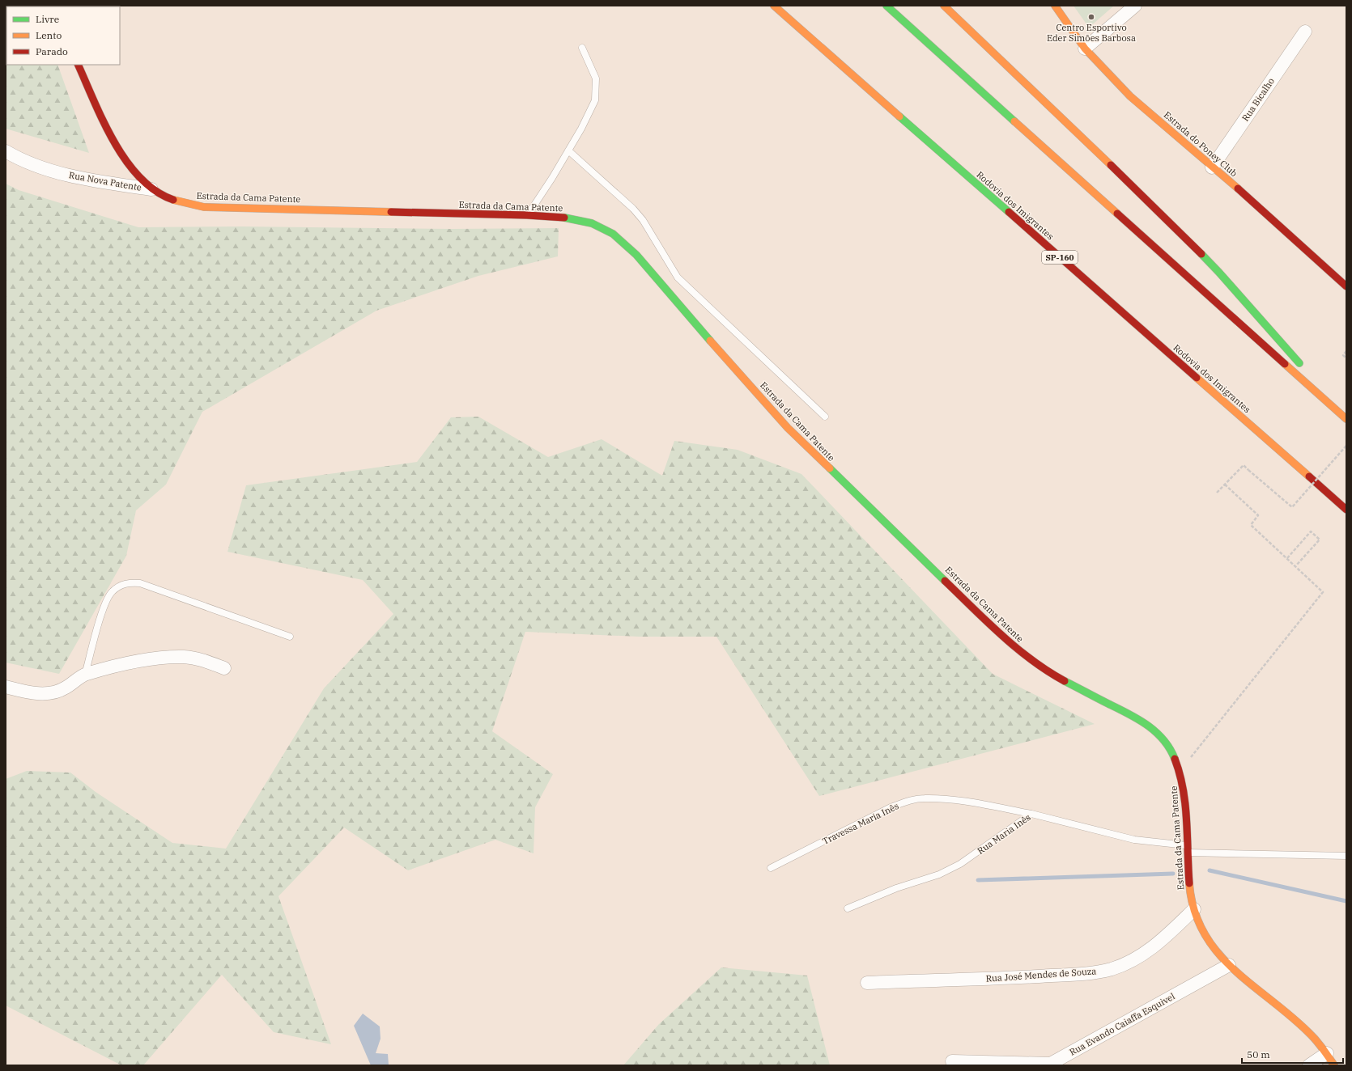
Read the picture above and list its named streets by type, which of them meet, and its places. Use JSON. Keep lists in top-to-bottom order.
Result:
{
  "streets": {
    "main road": [
      "Estrada do Poney Club",
      "Estrada da Cama Patente",
      "Rodovia dos Imigrantes",
      "SP-160"
    ],
    "street": [
      "Rua Bicalho",
      "Rua Nova Patente",
      "Rua José Mendes de Souza",
      "Rua Evando Caiaffa Esquivel"
    ],
    "lane": ["Travessa Maria Inês", "Rua Maria Inês"]
  },
  "crossings": [
    ["Rua Bicalho", "Estrada do Poney Club"],
    ["Rua Nova Patente", "Estrada da Cama Patente"],
    ["Estrada da Cama Patente", "Rua Maria Inês"],
    ["Estrada da Cama Patente", "Rua José Mendes de Souza"],
    ["Estrada da Cama Patente", "Rua Evando Caiaffa Esquivel"],
    ["Travessa Maria Inês", "Rua Maria Inês"]
  ],
  "places": ["Centro Esportivo Eder Simões Barbosa"],
  "legend": ["Livre", "Lento", "Parado"],
  "scale_bar": "50 m"
}
